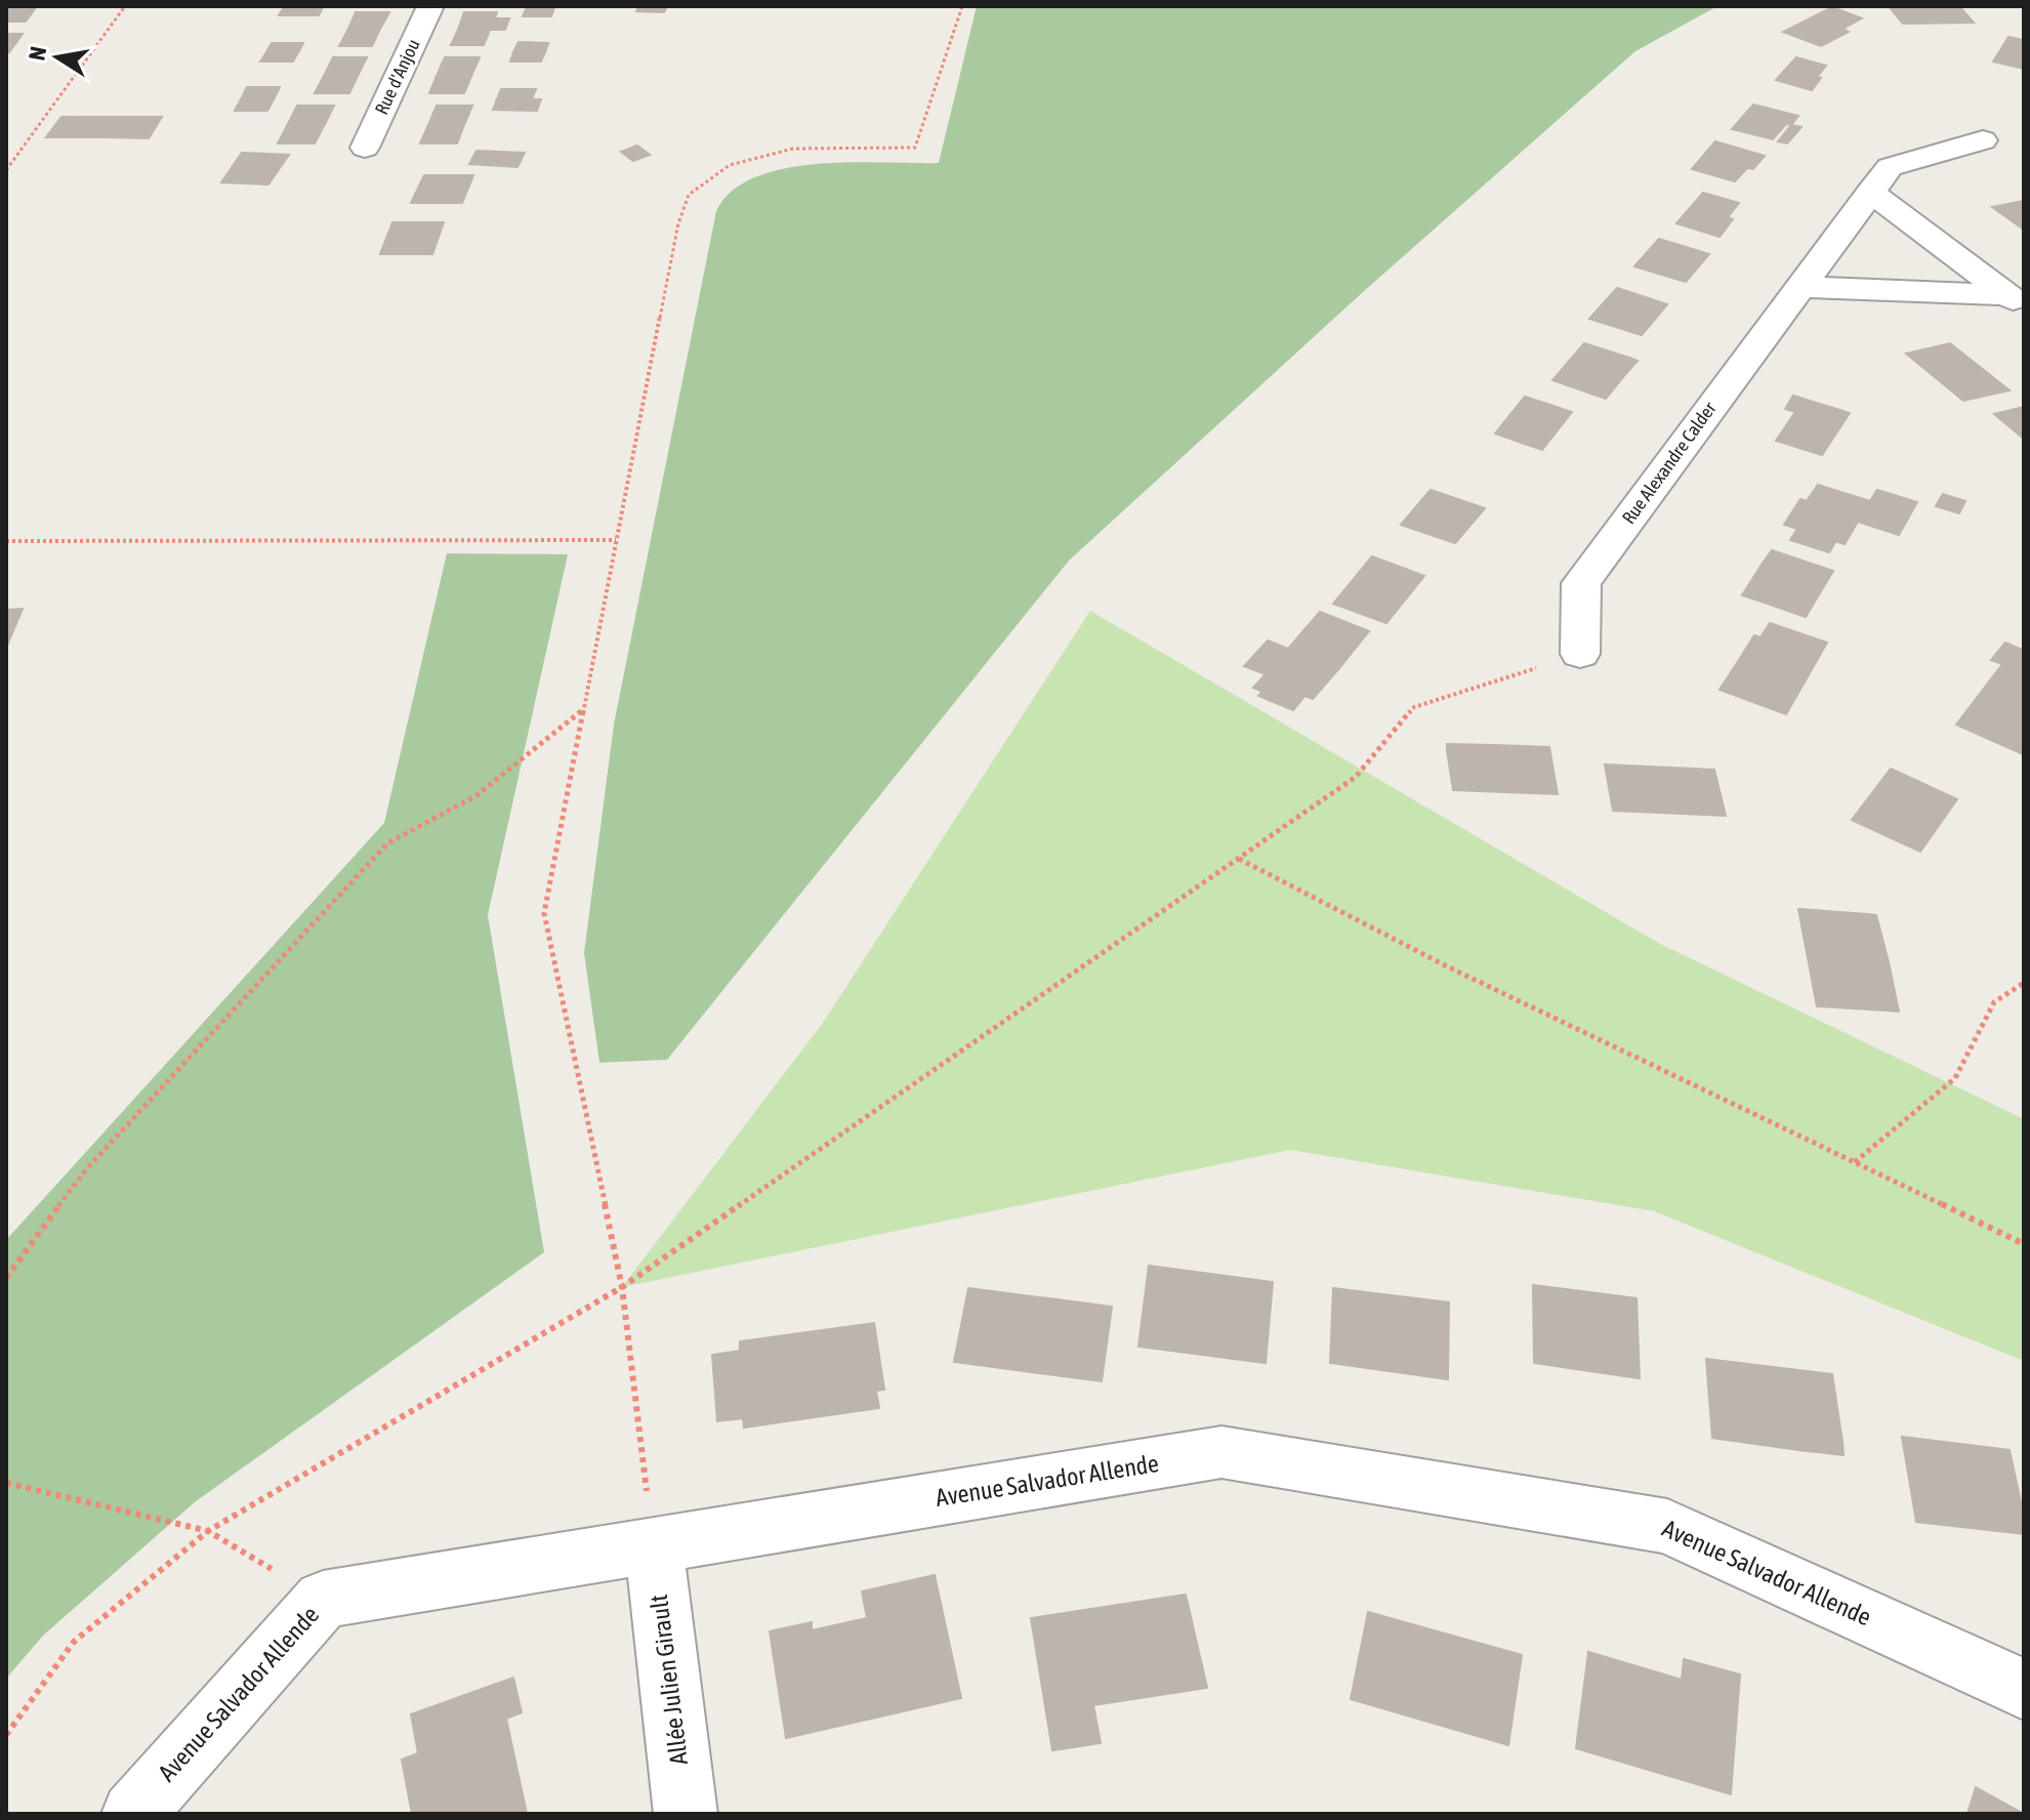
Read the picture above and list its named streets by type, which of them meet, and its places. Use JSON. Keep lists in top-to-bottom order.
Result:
{
  "streets": {
    "street": [
      "Rue d'Anjou",
      "Rue Alexandre Calder",
      "Avenue Salvador Allende",
      "Allée Julien Girault"
    ]
  },
  "crossings": [
    ["Avenue Salvador Allende", "Allée Julien Girault"]
  ],
  "north": "left"
}
